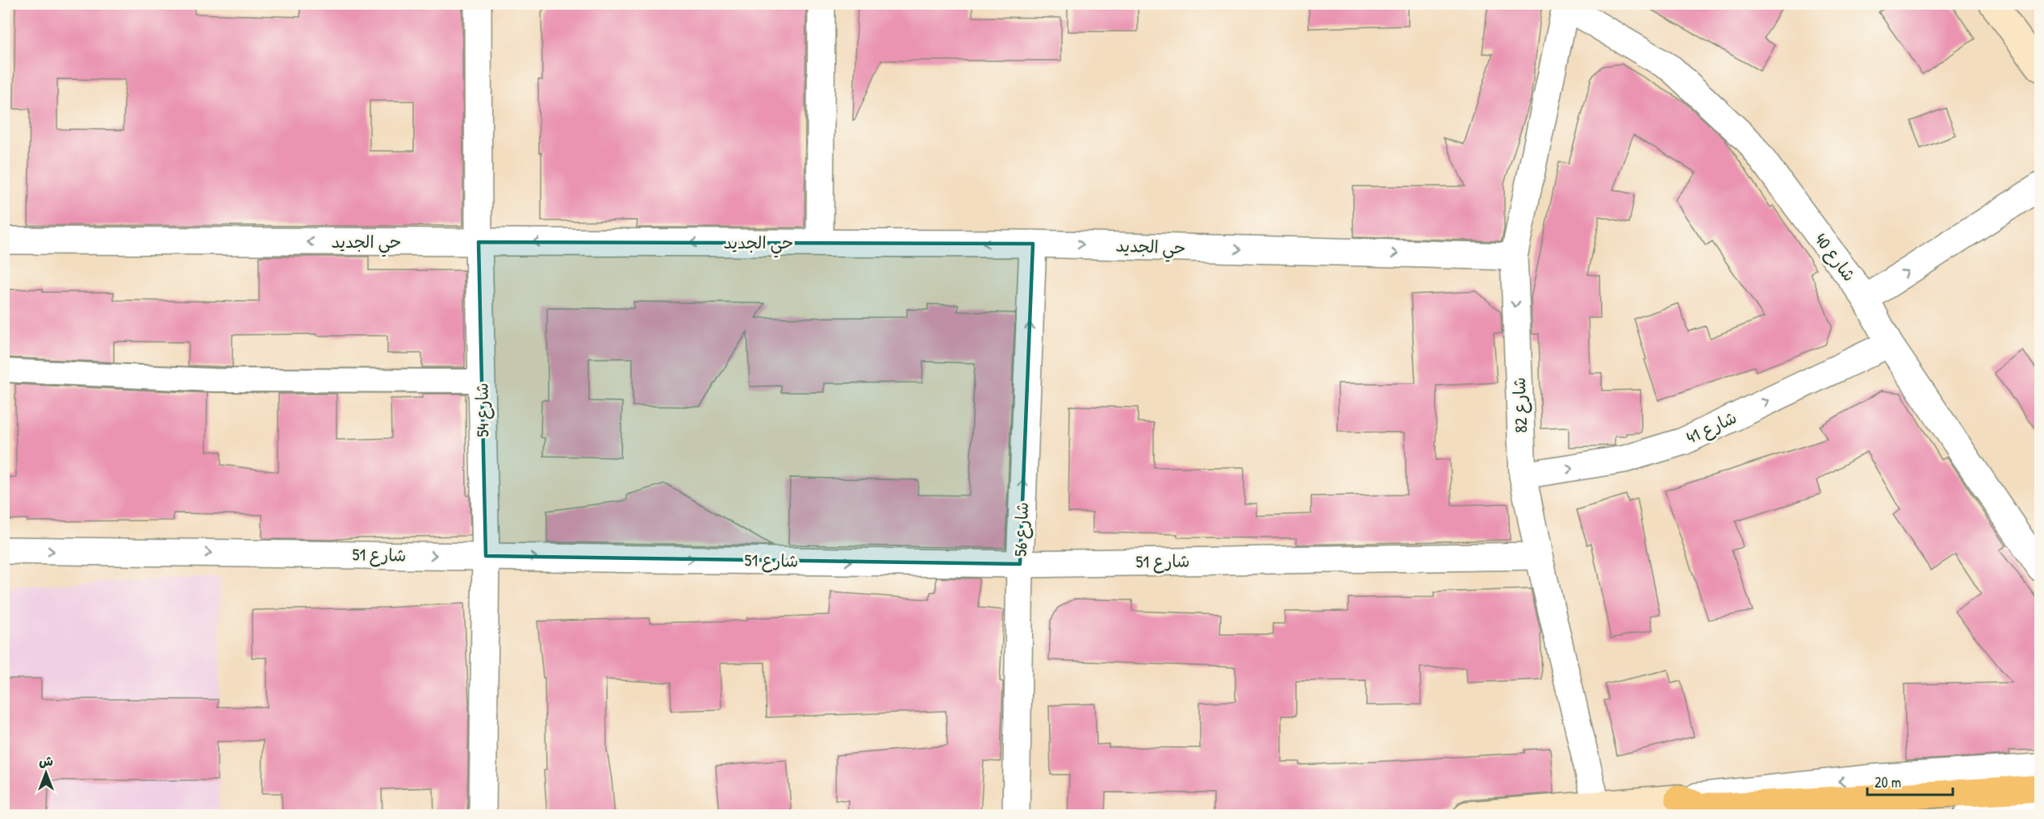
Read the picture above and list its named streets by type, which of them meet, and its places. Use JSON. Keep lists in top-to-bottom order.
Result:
{
  "streets": {
    "street": [
      "حي الجديد",
      "شارع 40",
      "شارع 82",
      "شارع 54",
      "شارع 41",
      "شارع 56",
      "شارع 51"
    ]
  },
  "crossings": [
    ["حي الجديد", "شارع 82"],
    ["حي الجديد", "شارع 54"],
    ["حي الجديد", "شارع 56"],
    ["شارع 40", "شارع 82"],
    ["شارع 40", "شارع 41"],
    ["شارع 82", "شارع 41"],
    ["شارع 82", "شارع 51"],
    ["شارع 54", "شارع 51"],
    ["شارع 56", "شارع 51"]
  ],
  "one_way": ["شارع 41", "شارع 56"],
  "scale_bar": "20 m",
  "north": "top"
}
